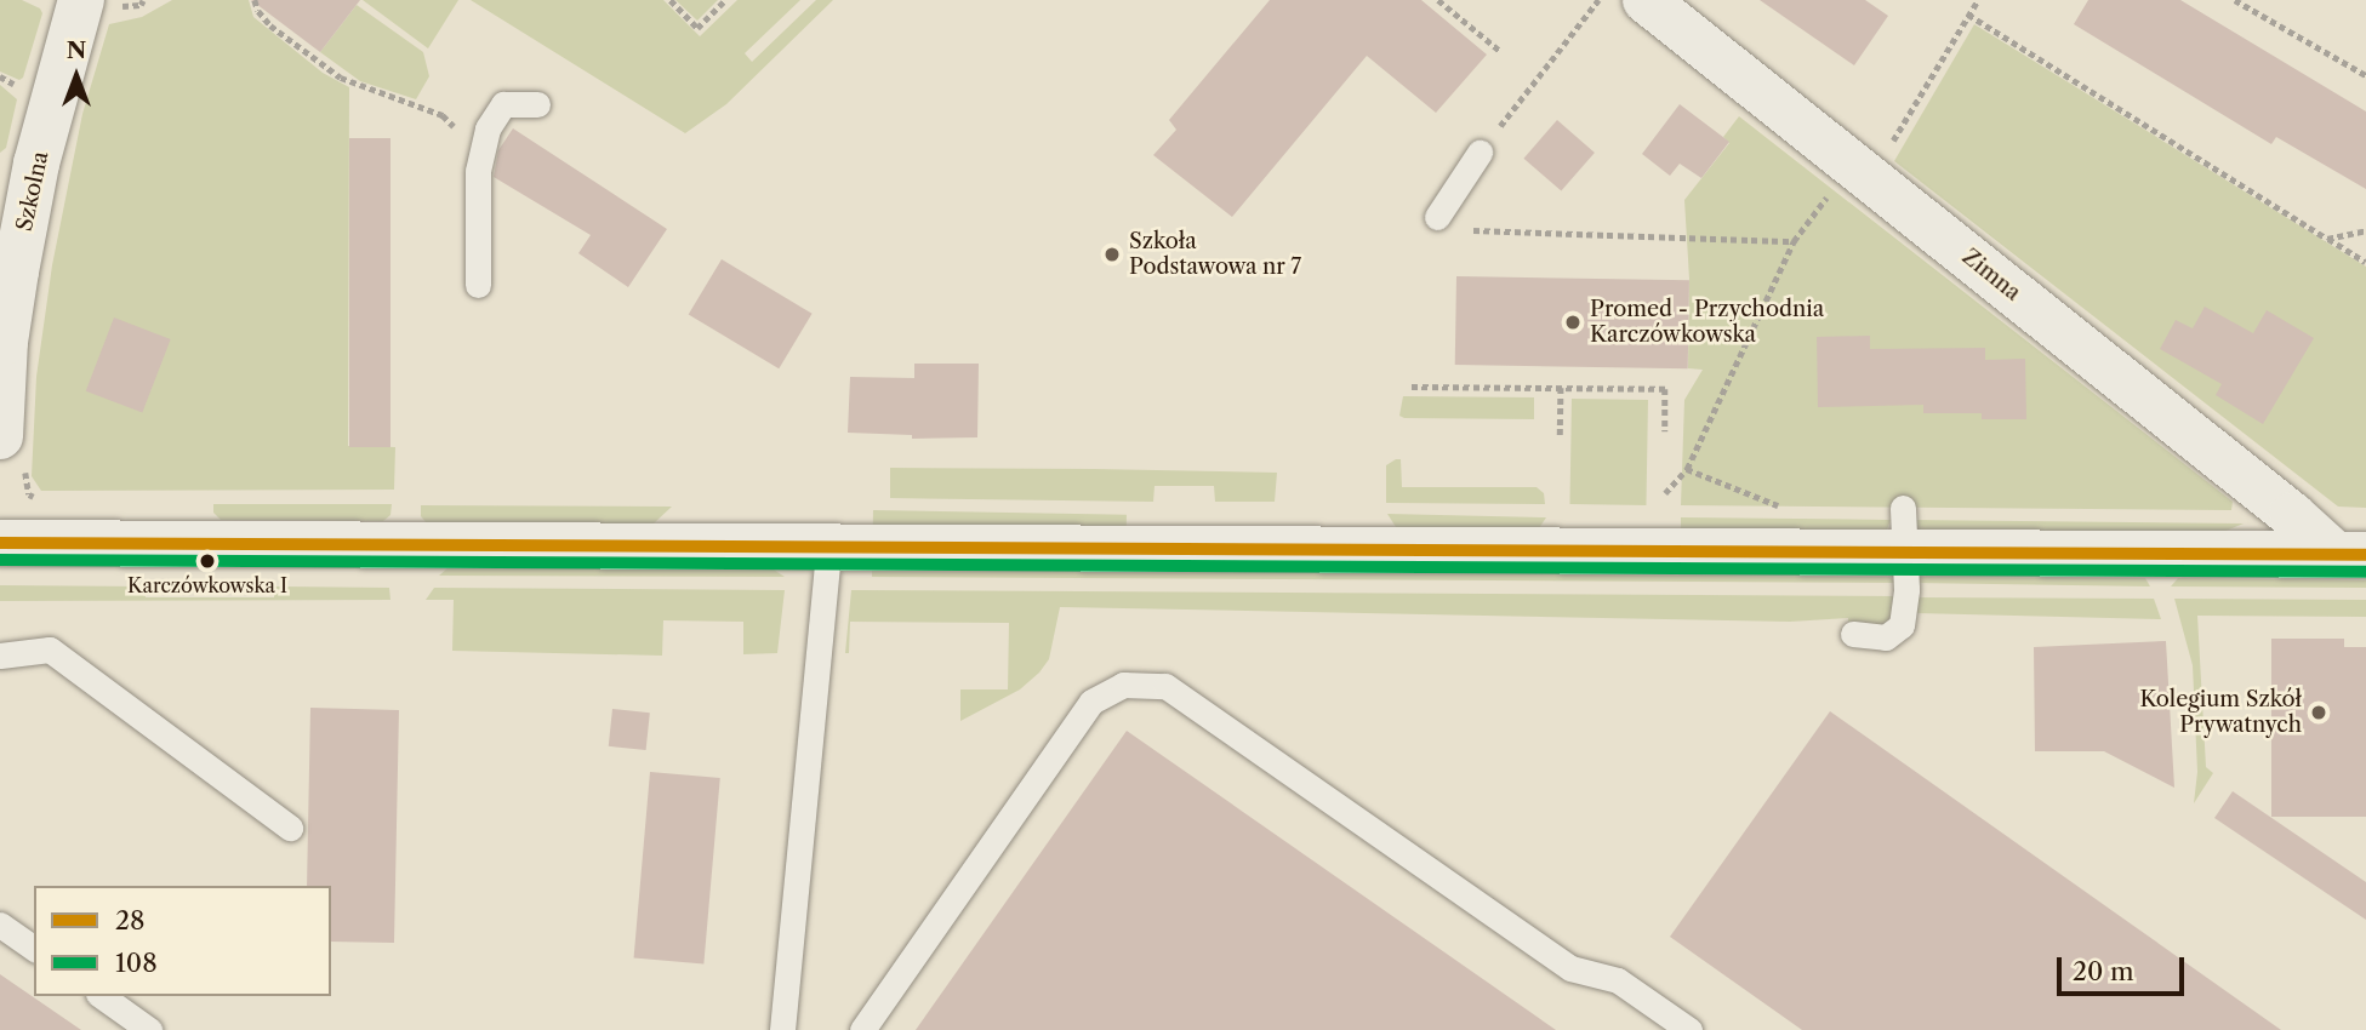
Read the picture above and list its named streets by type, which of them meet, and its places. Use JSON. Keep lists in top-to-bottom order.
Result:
{
  "streets": {
    "street": ["Szkolna", "Zimna"]
  },
  "places": [
    "Szkoła Podstawowa nr 7",
    "Promed - Przychodnia Karczówkowska",
    "Karczówkowska I",
    "Kolegium Szkół Prywatnych"
  ],
  "lines": ["transit line 28", "transit line 108"],
  "legend": ["28", "108"],
  "scale_bar": "20 m",
  "north": "top"
}
